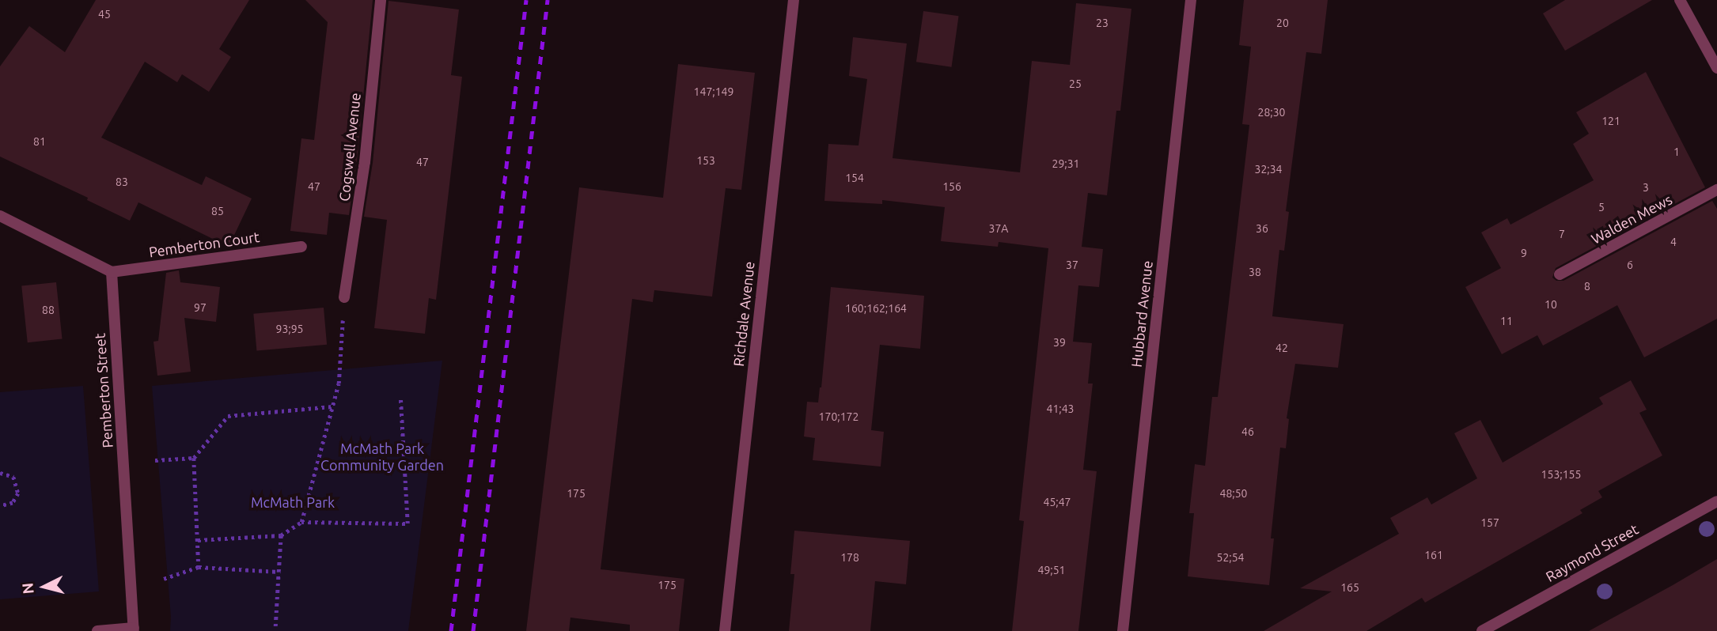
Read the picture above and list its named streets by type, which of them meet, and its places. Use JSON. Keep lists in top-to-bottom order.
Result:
{
  "streets": {
    "street": [
      "Cogswell Avenue",
      "Walden Mews",
      "Pemberton Court",
      "Richdale Avenue",
      "Hubbard Avenue",
      "Pemberton Street",
      "Raymond Street"
    ]
  },
  "crossings": [
    ["Pemberton Court", "Pemberton Street"]
  ],
  "parks": ["McMath Park Community Garden", "McMath Park"],
  "house_numbers": [
    "45",
    "23",
    "20",
    "25",
    "147;149",
    "28;30",
    "121",
    "81",
    "1",
    "153",
    "47",
    "29;31",
    "32;34",
    "154",
    "83",
    "47",
    "156",
    "3",
    "5",
    "85",
    "37A",
    "36",
    "7",
    "4",
    "9",
    "37",
    "6",
    "38",
    "8",
    "10",
    "97",
    "160;162;164",
    "88",
    "11",
    "93;95",
    "39",
    "42",
    "41;43",
    "170;172",
    "46",
    "153;155",
    "175",
    "48;50",
    "45;47",
    "157",
    "161",
    "178",
    "52;54",
    "49;51",
    "175",
    "165"
  ],
  "north": "left"
}
